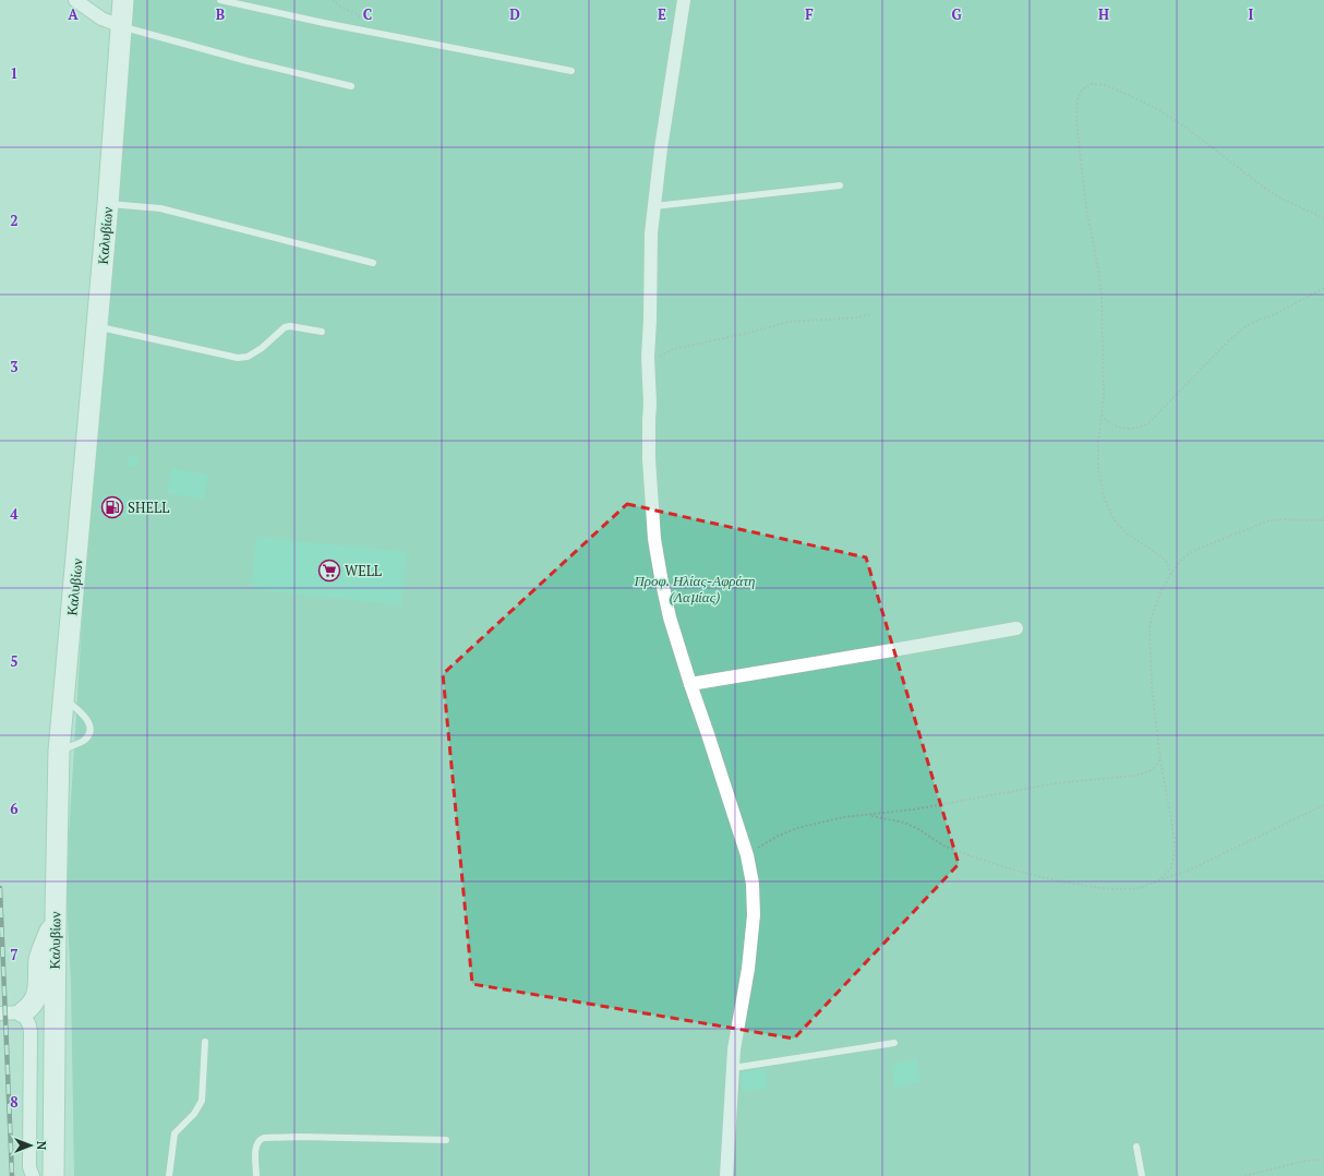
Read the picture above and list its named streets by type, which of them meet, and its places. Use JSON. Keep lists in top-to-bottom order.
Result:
{
  "streets": {
    "main road": ["Καλυβίων"]
  },
  "parks": ["Προφ. Ηλίας-Αφράτη (Λαμίας)"],
  "places": {
    "fuel station": ["SHELL"],
    "supermarket": ["WELL"]
  },
  "north": "right",
  "grid": {
    "columns": [
      "A",
      "B",
      "C",
      "D",
      "E",
      "F",
      "G",
      "H",
      "I"
    ],
    "rows": [
      "1",
      "2",
      "3",
      "4",
      "5",
      "6",
      "7",
      "8"
    ]
  }
}
